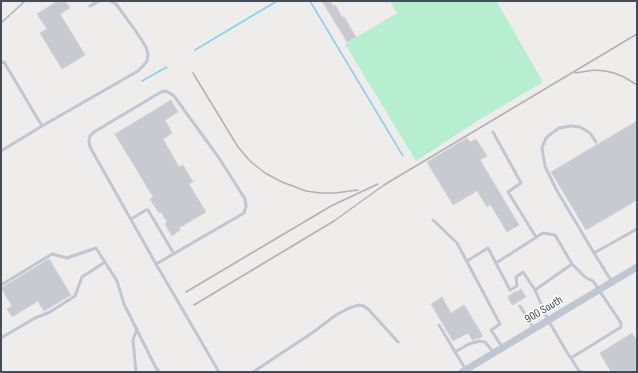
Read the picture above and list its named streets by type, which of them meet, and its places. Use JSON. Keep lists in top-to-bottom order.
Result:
{
  "streets": {
    "street": ["900 South"]
  }
}
